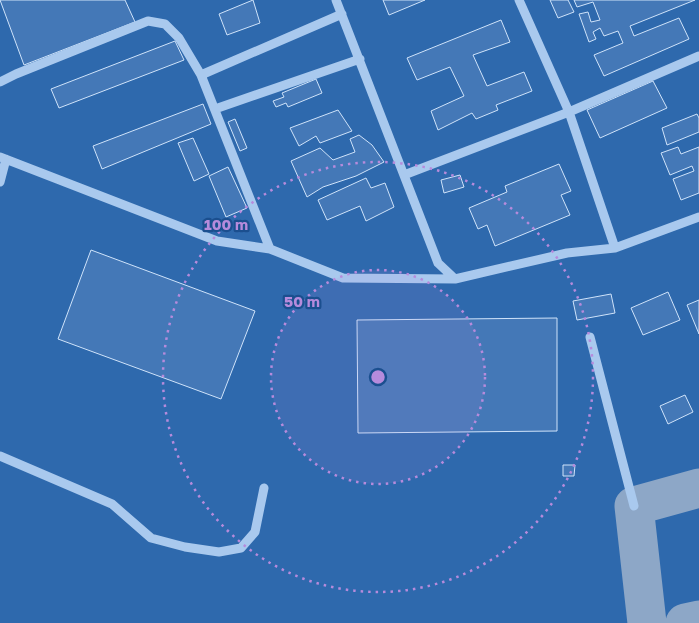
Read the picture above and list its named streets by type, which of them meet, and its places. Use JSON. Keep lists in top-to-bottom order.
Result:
{
  "rings": ["100 m", "50 m"]
}
